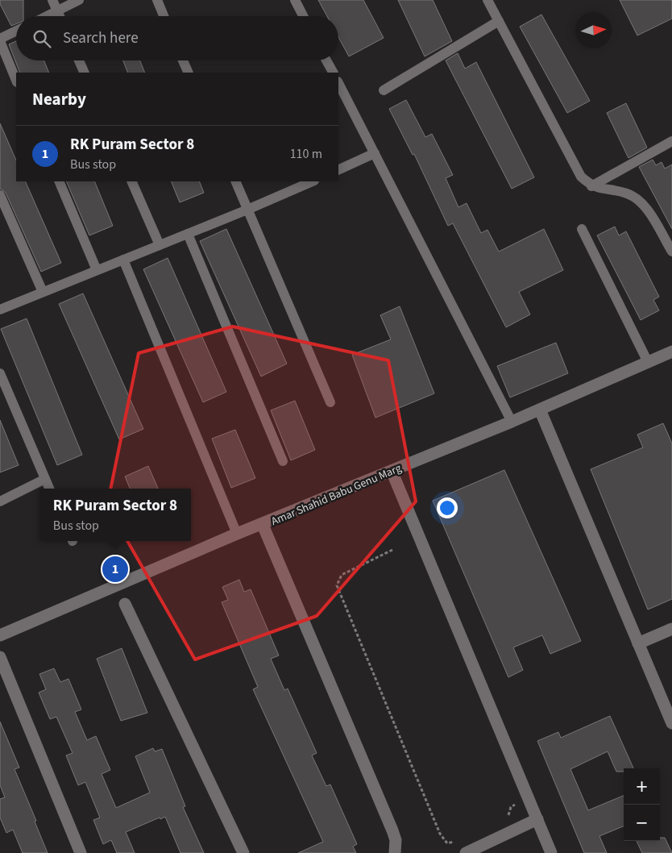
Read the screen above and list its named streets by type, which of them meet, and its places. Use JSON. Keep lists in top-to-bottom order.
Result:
{
  "streets": {
    "street": ["Amar Shahid Babu Genu Marg"]
  },
  "north": "right",
  "page": {
    "search": "Search here",
    "heading": "Nearby",
    "list": [
      {
        "mark": "1",
        "name": "RK Puram Sector 8",
        "note": "Bus stop",
        "value": "110 m"
      }
    ],
    "popup": ["RK Puram Sector 8", "Bus stop"],
    "pins": "1",
    "map_buttons": ["+", "−"]
  }
}
